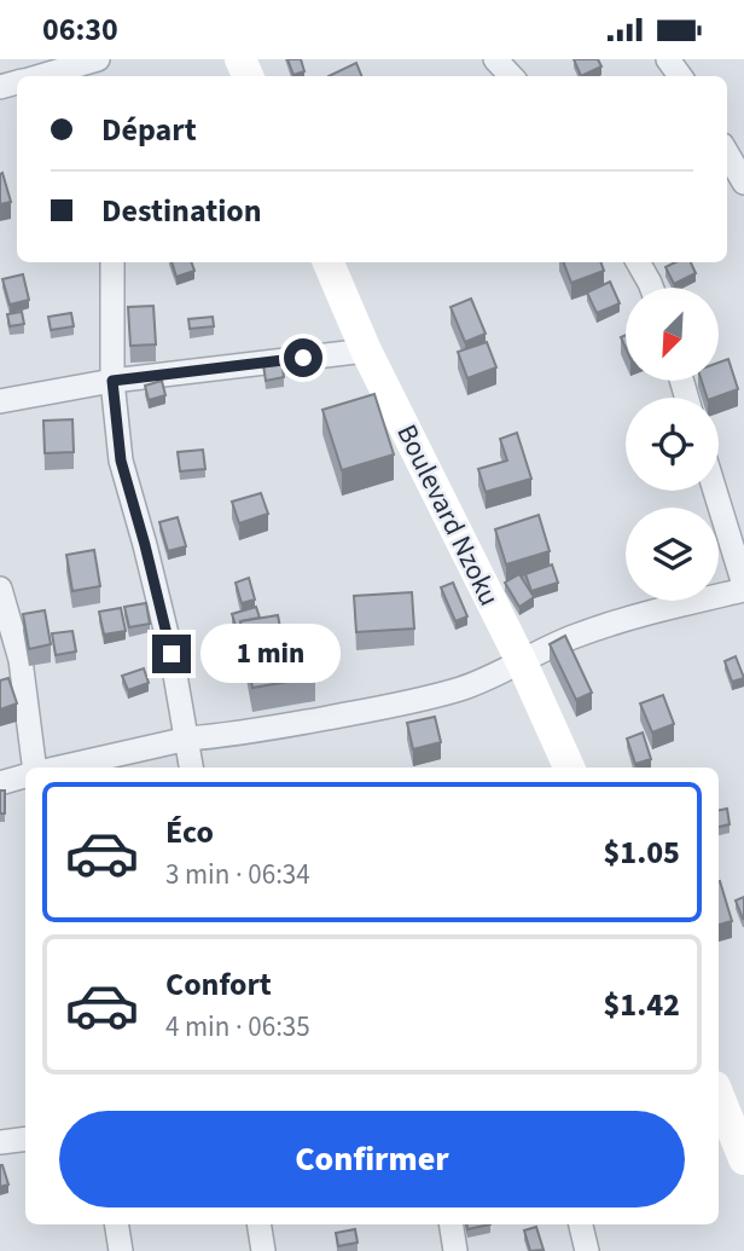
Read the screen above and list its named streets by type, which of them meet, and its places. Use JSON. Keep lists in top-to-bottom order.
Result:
{
  "streets": {
    "street": ["Boulevard Nzoku"]
  },
  "north": "bottom left",
  "page": {
    "status": "06:30",
    "banner": ["Départ", "Destination"],
    "bubble": "1 min",
    "list": [
      {
        "name": "Éco",
        "note": "3 min · 06:34",
        "value": "$1.05"
      },
      {
        "name": "Confort",
        "note": "4 min · 06:35",
        "value": "$1.42"
      }
    ],
    "buttons": "Confirmer"
  }
}
